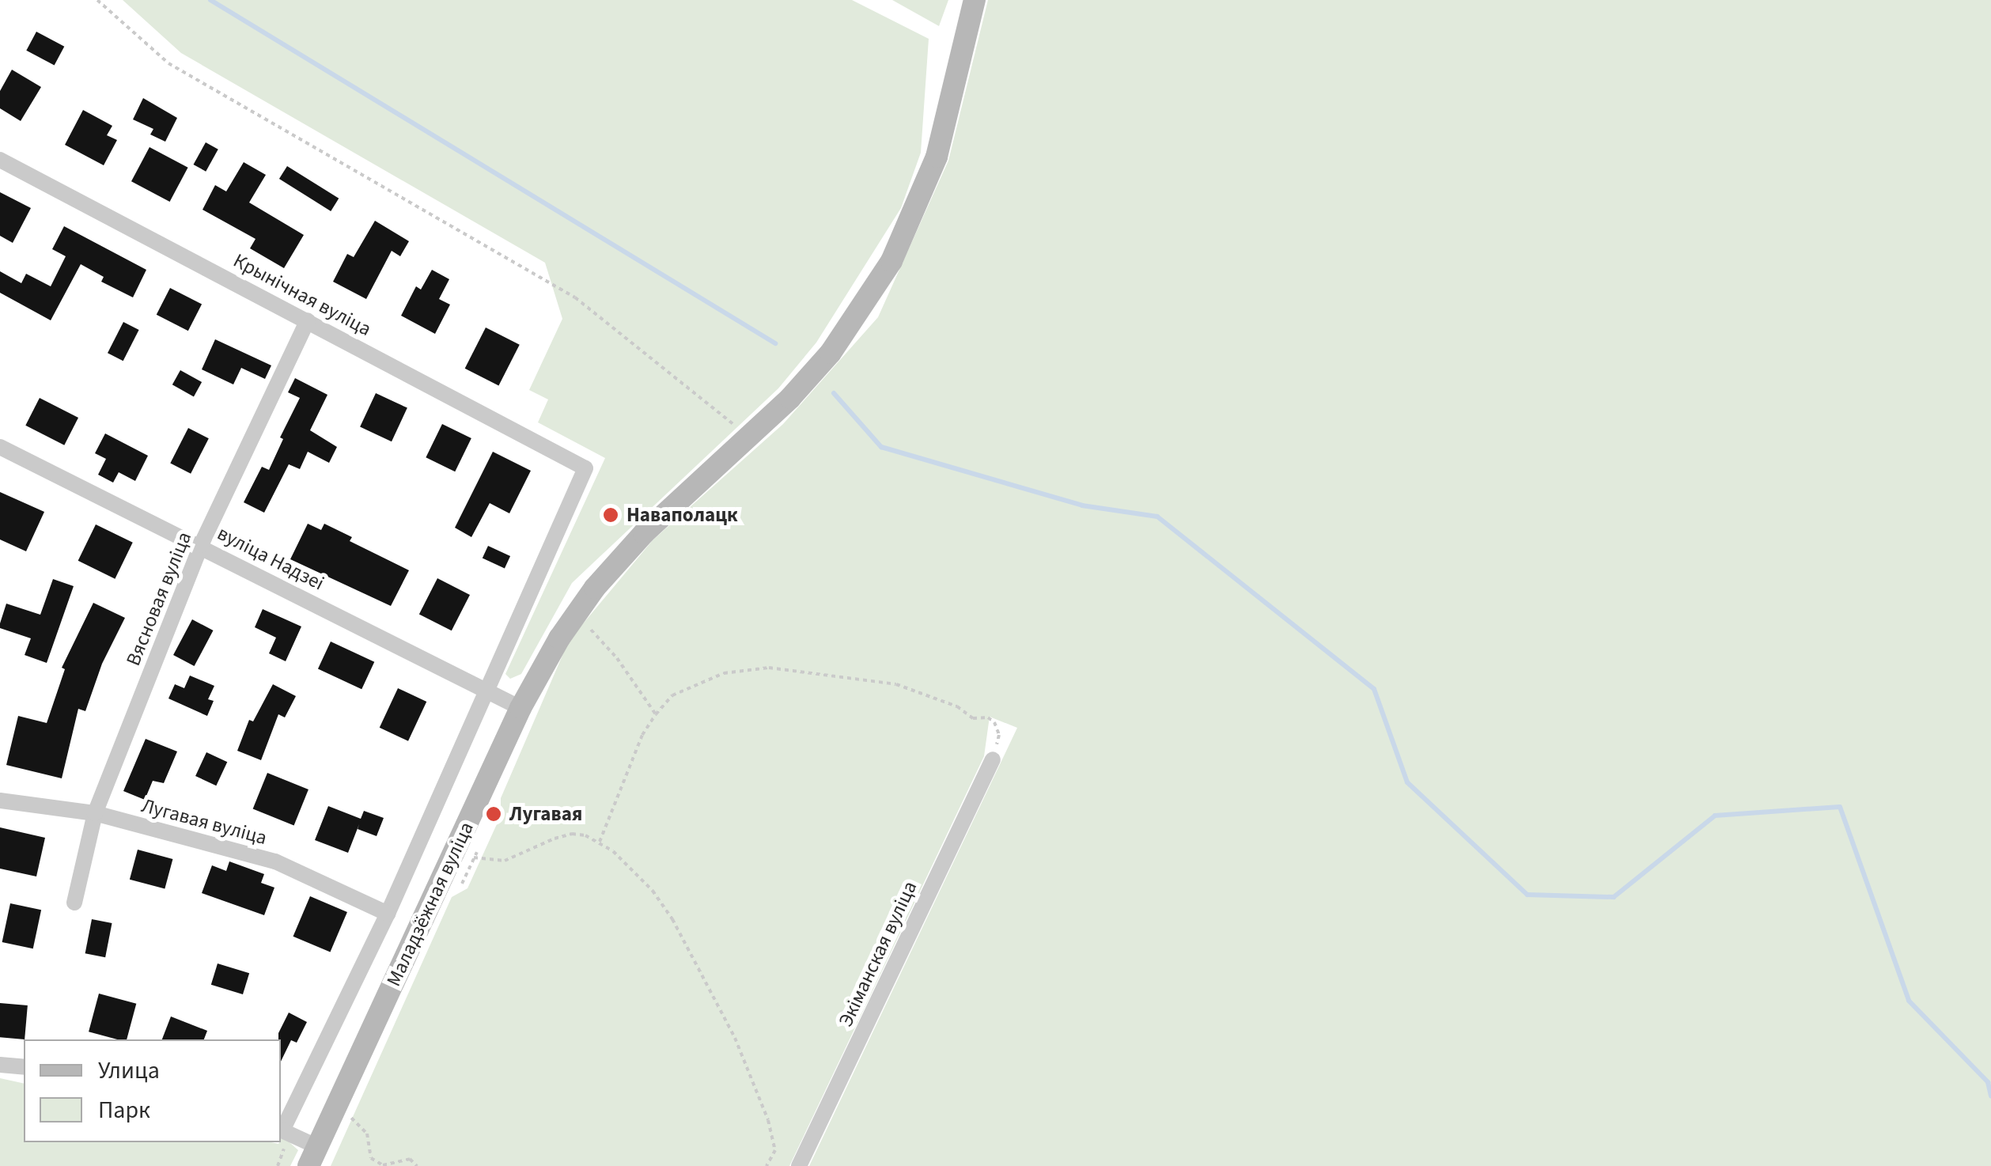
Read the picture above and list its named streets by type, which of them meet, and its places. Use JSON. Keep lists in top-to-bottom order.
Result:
{
  "streets": {
    "main road": ["Маладзёжная вуліца"],
    "street": [
      "Крынічная вуліца",
      "вуліца Надзеі",
      "Вясновая вуліца",
      "Лугавая вуліца",
      "Экіманская вуліца"
    ]
  },
  "crossings": [
    ["Крынічная вуліца", "вуліца Надзеі"],
    ["Крынічная вуліца", "Вясновая вуліца"],
    ["вуліца Надзеі", "Вясновая вуліца"],
    ["вуліца Надзеі", "Маладзёжная вуліца"],
    ["Вясновая вуліца", "Лугавая вуліца"]
  ],
  "places": ["Наваполацк", "Лугавая"],
  "legend": ["Улица", "Парк"]
}
